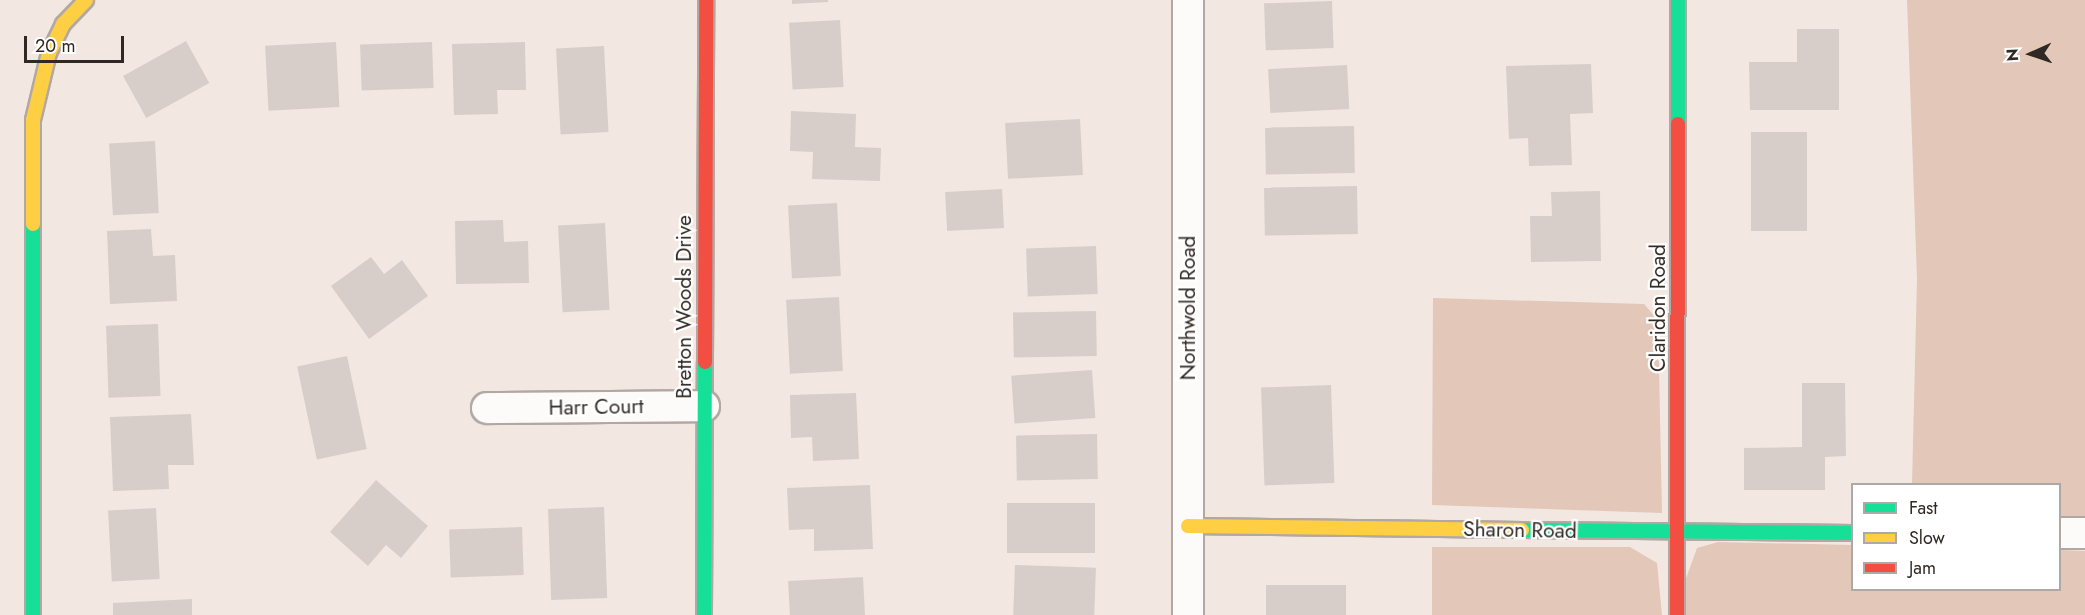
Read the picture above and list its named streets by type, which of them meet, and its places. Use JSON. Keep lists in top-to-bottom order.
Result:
{
  "streets": {
    "street": [
      "Bretton Woods Drive",
      "Northwold Road",
      "Claridon Road",
      "Harr Court",
      "Sharon Road"
    ]
  },
  "crossings": [
    ["Bretton Woods Drive", "Harr Court"],
    ["Northwold Road", "Sharon Road"],
    ["Claridon Road", "Sharon Road"]
  ],
  "legend": ["Fast", "Slow", "Jam"],
  "scale_bar": "20 m",
  "north": "left"
}
